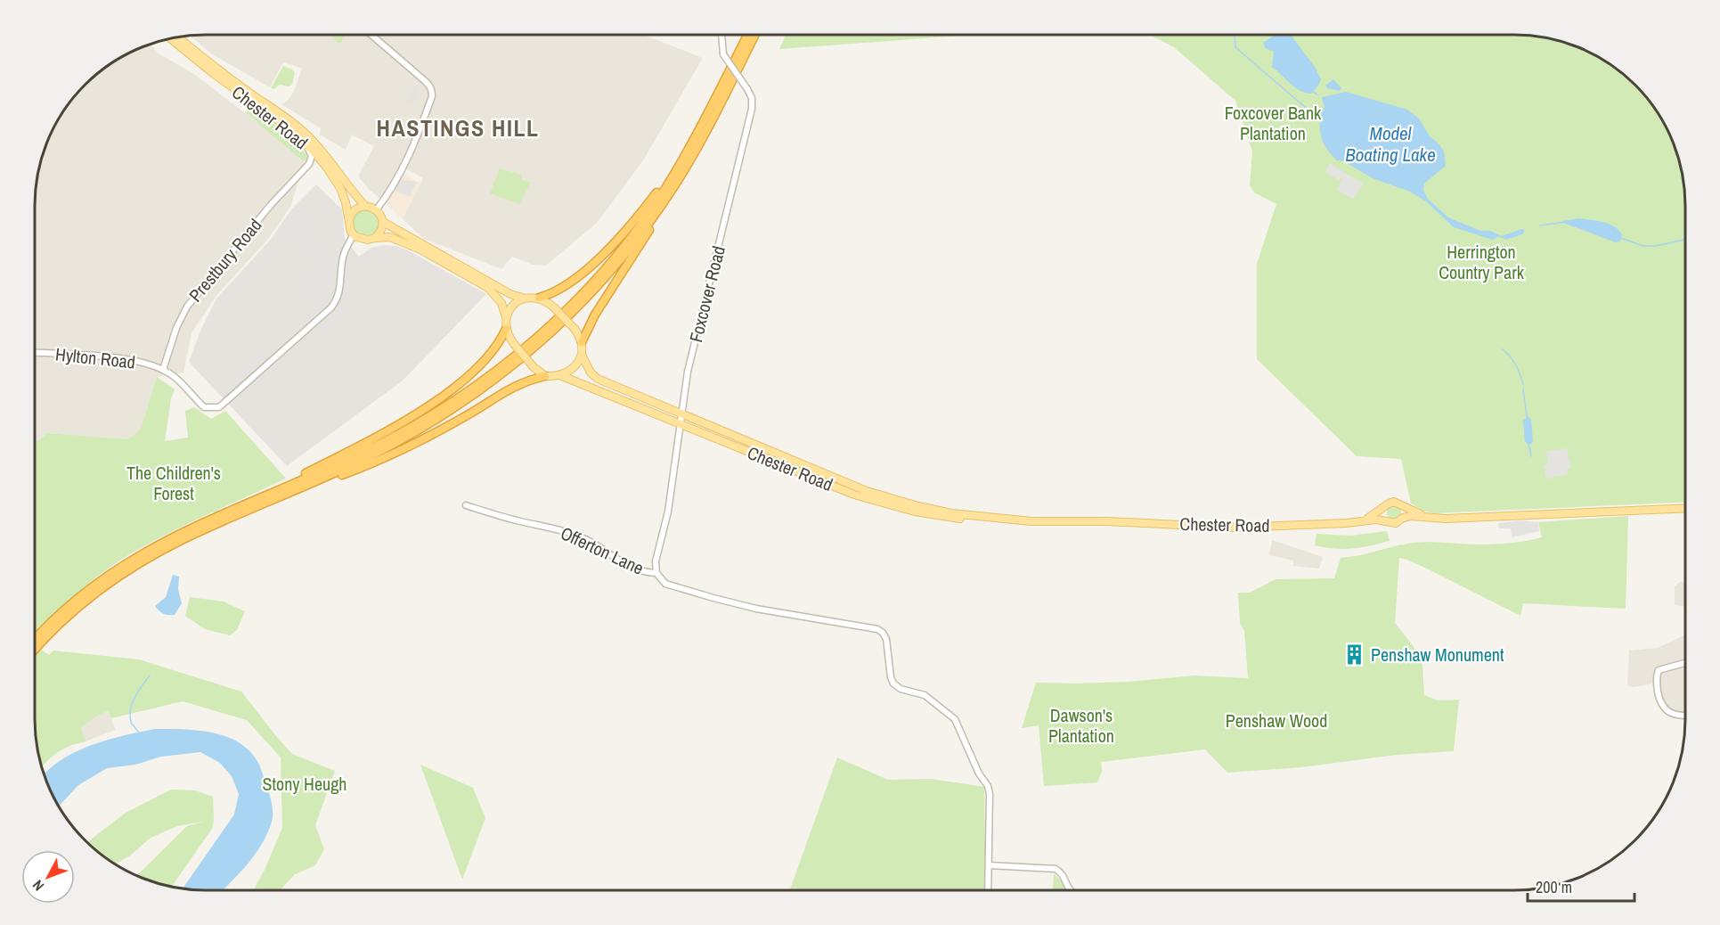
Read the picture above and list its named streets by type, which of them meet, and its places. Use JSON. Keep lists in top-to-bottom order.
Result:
{
  "streets": {
    "main road": ["Chester Road"],
    "street": [
      "Prestbury Road",
      "Foxcover Road",
      "Hylton Road",
      "Offerton Lane"
    ]
  },
  "crossings": [
    ["Chester Road", "Foxcover Road"],
    ["Prestbury Road", "Hylton Road"],
    ["Foxcover Road", "Offerton Lane"]
  ],
  "districts": ["HASTINGS HILL"],
  "water": ["Model Boating Lake"],
  "parks": [
    "Foxcover Bank Plantation",
    "Herrington Country Park",
    "The Children's Forest",
    "Dawson's Plantation",
    "Penshaw Wood",
    "Stony Heugh"
  ],
  "places": {
    "building": ["Penshaw Monument"]
  },
  "scale_bar": "200 m",
  "north": "bottom left"
}
